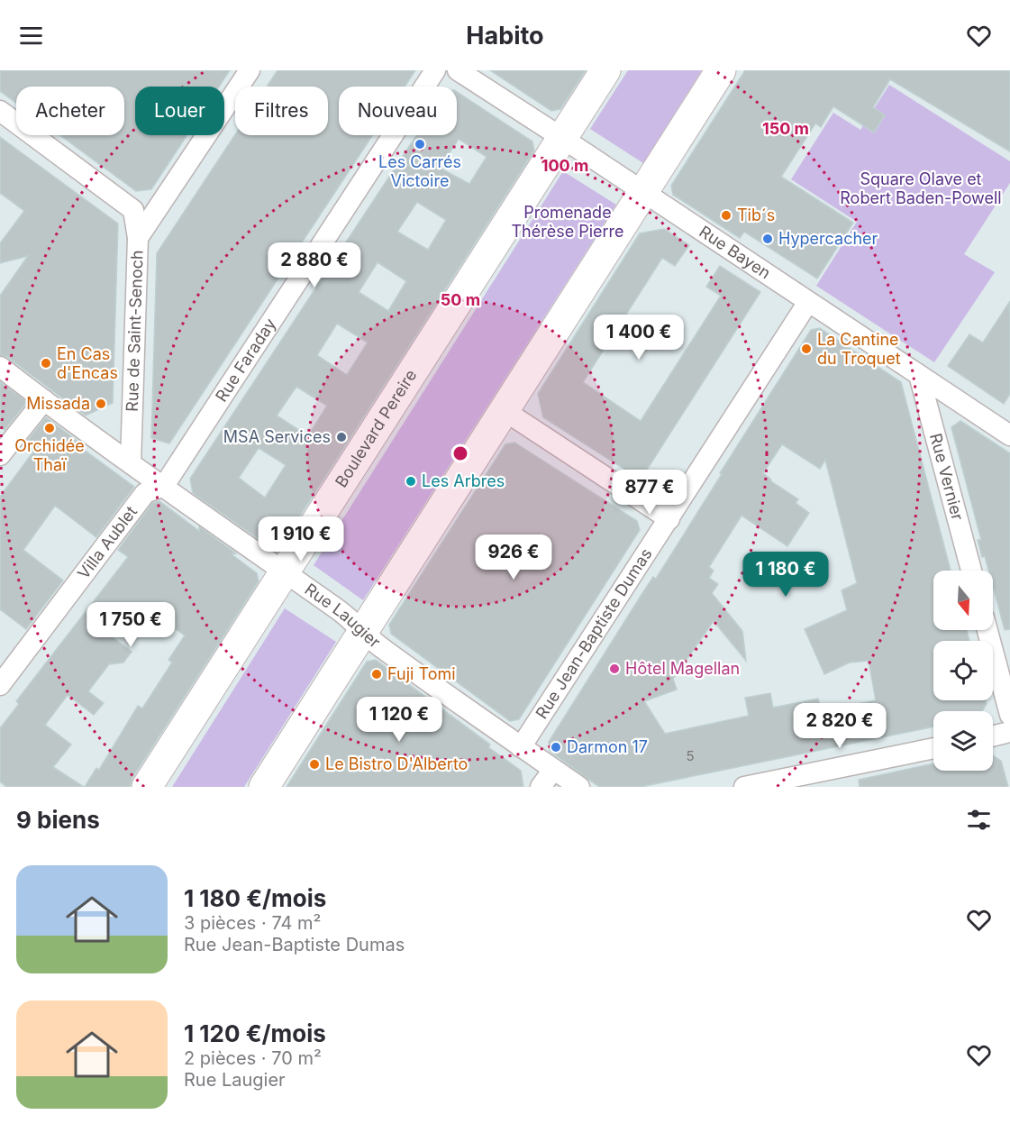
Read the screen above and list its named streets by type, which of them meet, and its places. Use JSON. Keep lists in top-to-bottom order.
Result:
{
  "streets": {
    "main road": ["Boulevard Pereire"],
    "street": [
      "Rue Bayen",
      "Rue de Saint-Senoch",
      "Rue Faraday",
      "Rue Vernier",
      "Villa Aublet",
      "Rue Laugier",
      "Rue Jean-Baptiste Dumas"
    ]
  },
  "crossings": [
    ["Rue Bayen", "Boulevard Pereire"],
    ["Rue Bayen", "Rue Vernier"],
    ["Rue Bayen", "Rue Jean-Baptiste Dumas"],
    ["Rue de Saint-Senoch", "Rue Laugier"],
    ["Rue Faraday", "Villa Aublet"],
    ["Rue Faraday", "Rue Laugier"],
    ["Boulevard Pereire", "Rue Laugier"],
    ["Villa Aublet", "Rue Laugier"],
    ["Rue Laugier", "Rue Jean-Baptiste Dumas"]
  ],
  "parks": ["Square Olave et Robert Baden-Powell", "Promenade Thérèse Pierre"],
  "places": [
    "Les Carrés Victoire",
    "Tib´s",
    "Hypercacher",
    "La Cantine du Troquet",
    "En Cas d'Encas",
    "Missada",
    "Orchidée Thaï",
    "MSA Services",
    "Les Arbres",
    "Hôtel Magellan",
    "Fuji Tomi",
    "Darmon 17",
    "Le Bistro D'Alberto"
  ],
  "house_numbers": ["5"],
  "north": "bottom",
  "page": {
    "header": "Habito",
    "chip": [
      "Acheter",
      "Louer",
      "Filtres",
      "Nouveau"
    ],
    "price": [
      "2 880 €",
      "1 400 €",
      "877 €",
      "1 910 €",
      "926 €",
      "1 180 €",
      "1 750 €",
      "1 120 €",
      "2 820 €"
    ],
    "heading": "9 biens",
    "list": [
      {
        "name": "1 180 €/mois",
        "note": "3 pièces · 74 m² · Rue Jean-Baptiste Dumas"
      },
      {
        "name": "1 120 €/mois",
        "note": "2 pièces · 70 m² · Rue Laugier"
      }
    ]
  },
  "rings": ["150 m", "100 m", "50 m"]
}
